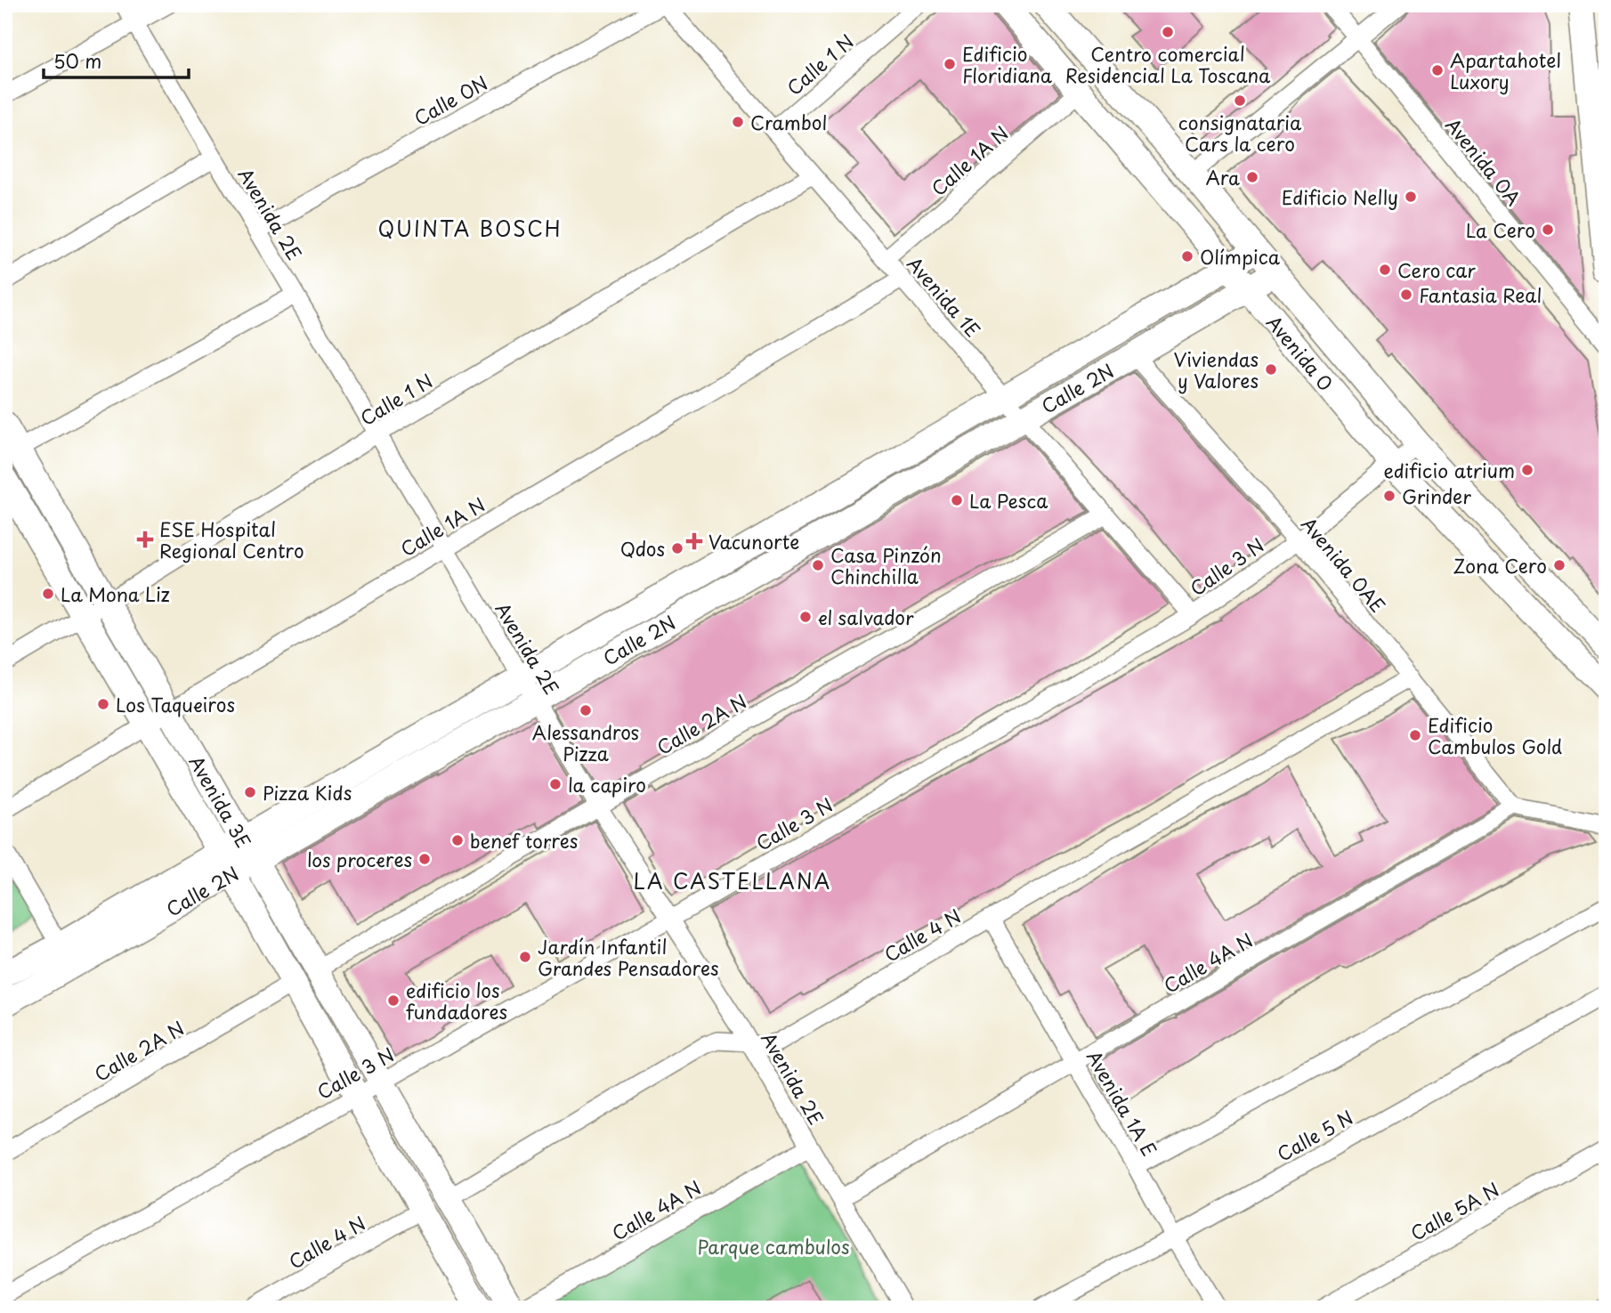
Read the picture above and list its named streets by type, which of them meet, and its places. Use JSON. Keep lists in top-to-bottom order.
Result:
{
  "streets": {
    "street": [
      "Calle 1 N",
      "Calle 0N",
      "Calle 1A N",
      "Avenida 0A",
      "Avenida 2E",
      "Avenida 1E",
      "Avenida 0",
      "Calle 2N",
      "Avenida 0AE",
      "Calle 3 N",
      "Calle 2A N",
      "Avenida 3E",
      "Calle 4 N",
      "Calle 4A N",
      "Avenida 1A E",
      "Calle 5 N",
      "Calle 5A N"
    ]
  },
  "crossings": [
    ["Calle 1 N", "Avenida 2E"],
    ["Calle 1 N", "Avenida 1E"],
    ["Calle 1 N", "Avenida 3E"],
    ["Calle 0N", "Avenida 2E"],
    ["Calle 0N", "Avenida 1E"],
    ["Calle 1A N", "Avenida 2E"],
    ["Calle 1A N", "Avenida 1E"],
    ["Calle 1A N", "Avenida 0"],
    ["Calle 1A N", "Avenida 3E"],
    ["Avenida 2E", "Calle 2N"],
    ["Avenida 2E", "Calle 3 N"],
    ["Avenida 2E", "Calle 2A N"],
    ["Avenida 2E", "Calle 4 N"],
    ["Avenida 2E", "Calle 4A N"],
    ["Avenida 1E", "Calle 2N"],
    ["Avenida 1E", "Calle 3 N"],
    ["Avenida 1E", "Calle 2A N"],
    ["Avenida 0", "Calle 2N"],
    ["Avenida 0", "Calle 3 N"],
    ["Calle 2N", "Avenida 0AE"],
    ["Calle 2N", "Avenida 3E"],
    ["Avenida 0AE", "Calle 3 N"],
    ["Avenida 0AE", "Calle 4 N"],
    ["Avenida 0AE", "Calle 4A N"],
    ["Calle 3 N", "Avenida 3E"],
    ["Calle 2A N", "Avenida 3E"],
    ["Avenida 3E", "Calle 4 N"],
    ["Calle 4 N", "Avenida 1A E"],
    ["Calle 4A N", "Avenida 1A E"],
    ["Avenida 1A E", "Calle 5 N"]
  ],
  "districts": ["QUINTA BOSCH", "LA CASTELLANA"],
  "parks": ["Parque cambulos"],
  "places": {
    "other": [
      "Centro comercial Residencial La Toscana",
      "Edificio Floridiana",
      "Apartahotel Luxory",
      "consignataria Cars la cero",
      "Crambol",
      "Ara",
      "Edificio Nelly",
      "La Cero",
      "Olímpica",
      "Cero car",
      "Fantasia Real",
      "Viviendas y Valores",
      "edificio atrium",
      "Grinder",
      "La Pesca",
      "Qdos",
      "Casa Pinzón Chinchilla",
      "Zona Cero",
      "La Mona Liz",
      "el salvador",
      "Los Taqueiros",
      "Alessandros Pizza",
      "Edificio Cambulos Gold",
      "la capiro",
      "Pizza Kids",
      "benef torres",
      "los proceres",
      "Jardín Infantil Grandes Pensadores",
      "edificio los fundadores"
    ],
    "health": ["ESE Hospital Regional Centro", "Vacunorte"]
  },
  "scale_bar": "50 m"
}
